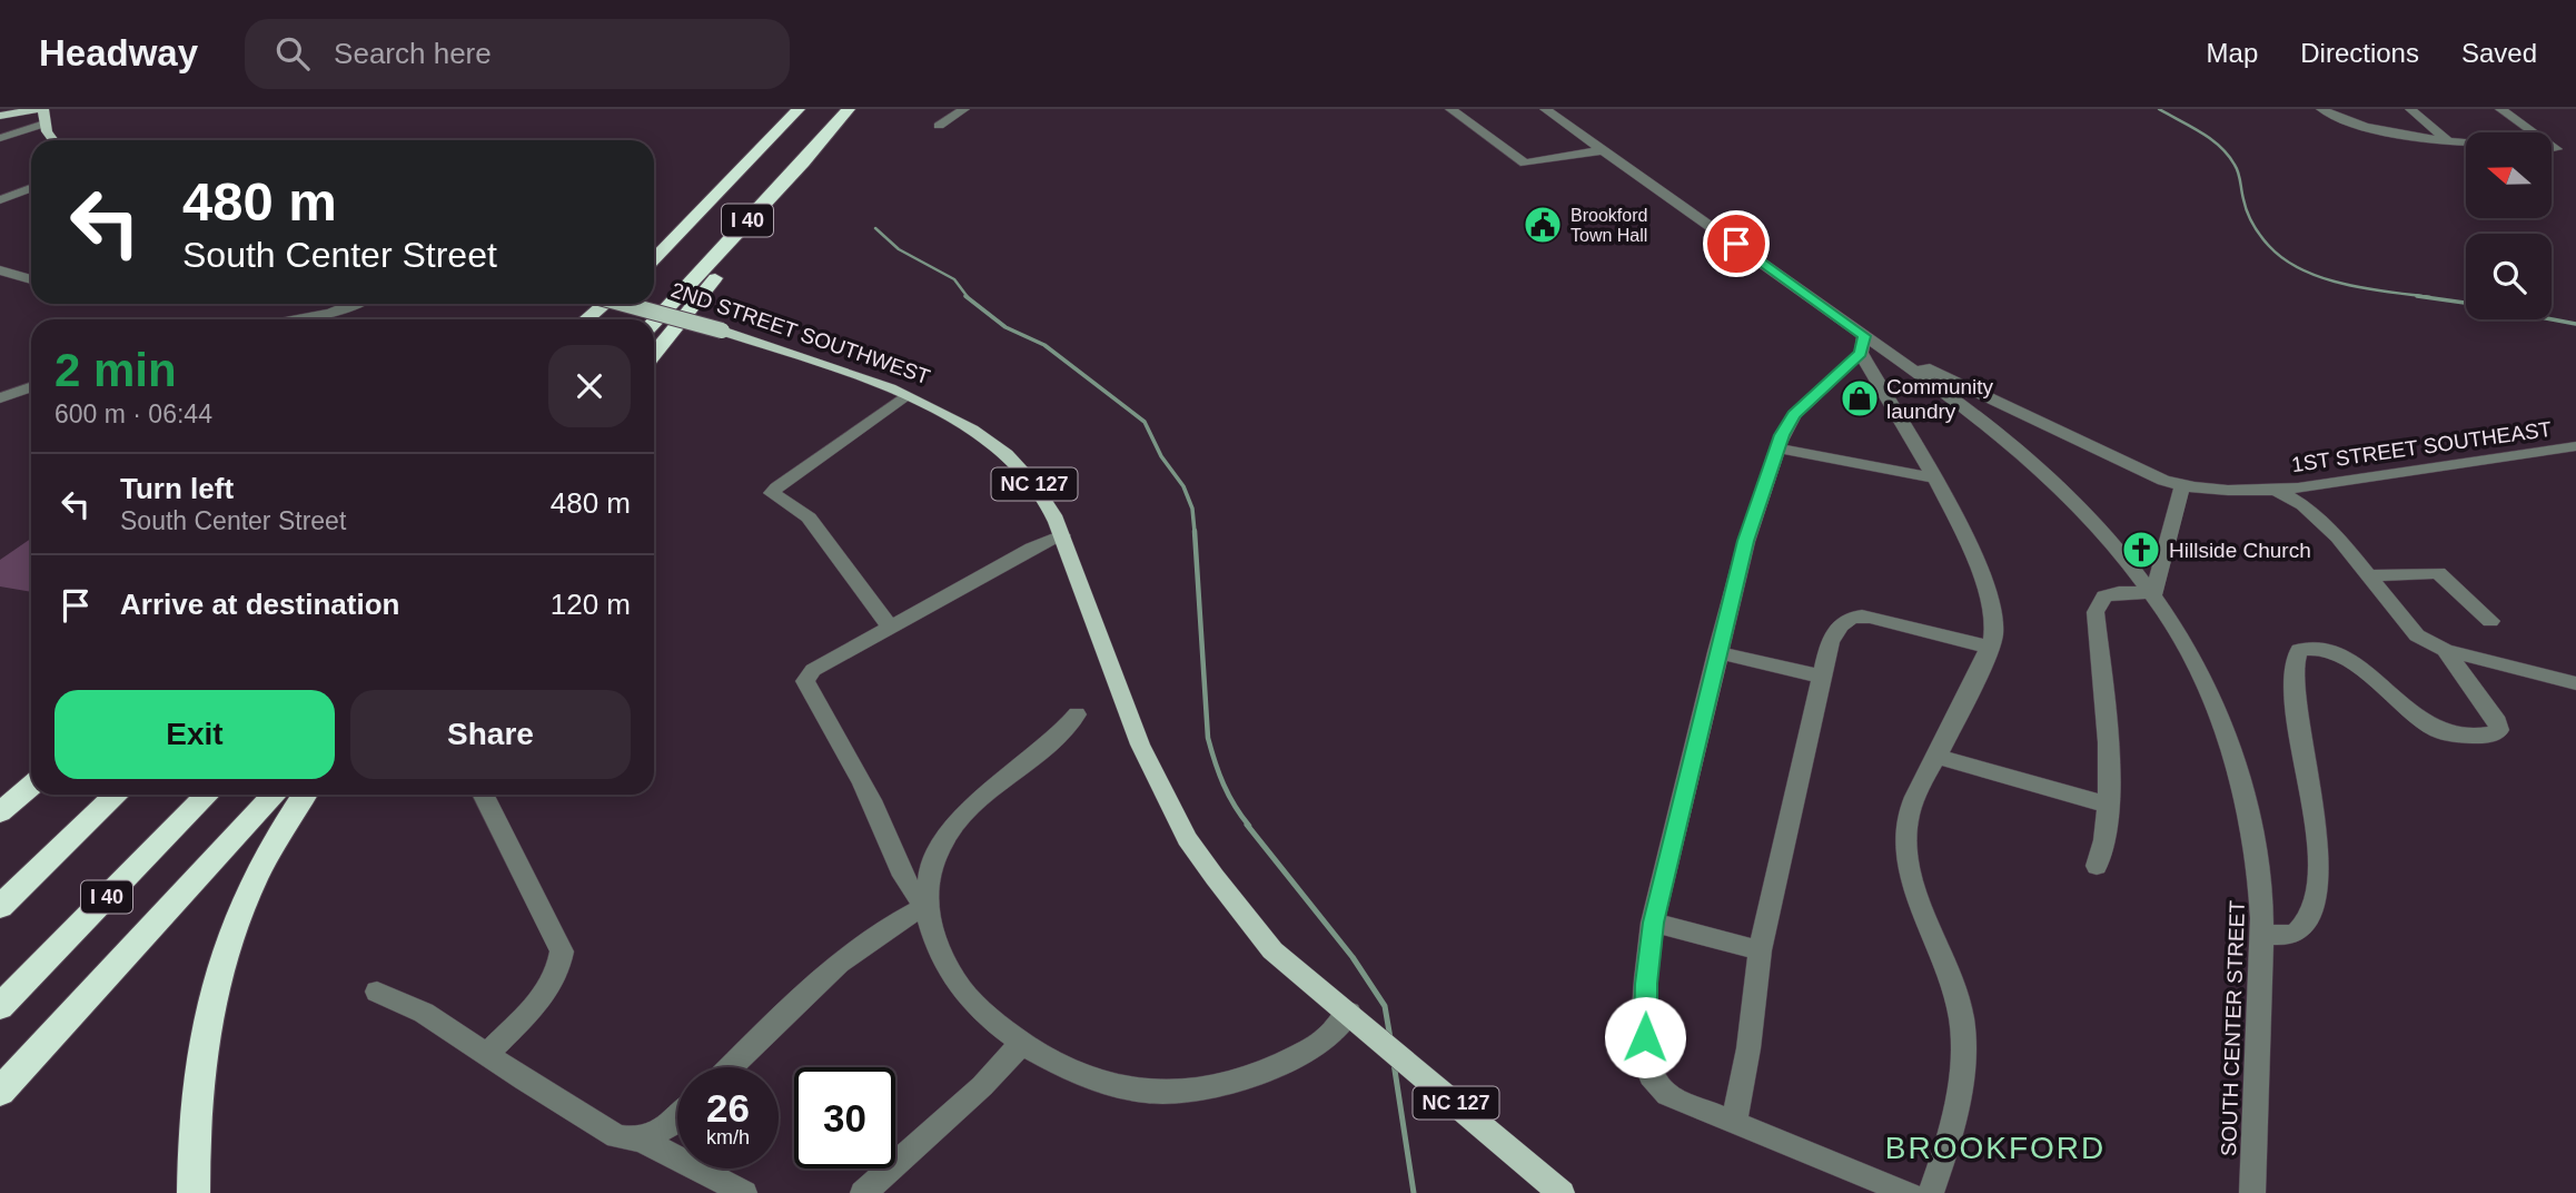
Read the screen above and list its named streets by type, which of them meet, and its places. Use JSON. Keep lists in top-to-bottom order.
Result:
{
  "streets": {
    "highway": ["I 40"],
    "main road": ["2ND STREET SOUTHWEST", "NC 127"],
    "street": ["1ST STREET SOUTHEAST", "SOUTH CENTER STREET"]
  },
  "crossings": [
    ["2ND STREET SOUTHWEST", "NC 127"],
    ["1ST STREET SOUTHEAST", "SOUTH CENTER STREET"]
  ],
  "districts": ["BROOKFORD"],
  "places": {
    "public building": ["Brookford Town Hall"],
    "shop": ["Community laundry"],
    "church": ["Hillside Church"]
  },
  "north": "left",
  "page": {
    "header": "Headway",
    "search": "Search here",
    "nav": ["Map", "Directions", "Saved"],
    "turn": ["480 m", "South Center Street"],
    "heading": ["2 min", "600 m · 06:44"],
    "list": [
      {
        "name": "Turn left",
        "note": "South Center Street",
        "value": "480 m"
      },
      {
        "name": "Arrive at destination",
        "value": "120 m"
      }
    ],
    "buttons": ["Exit", "Share"],
    "speed": "26 km/h",
    "limit": "30"
  }
}
